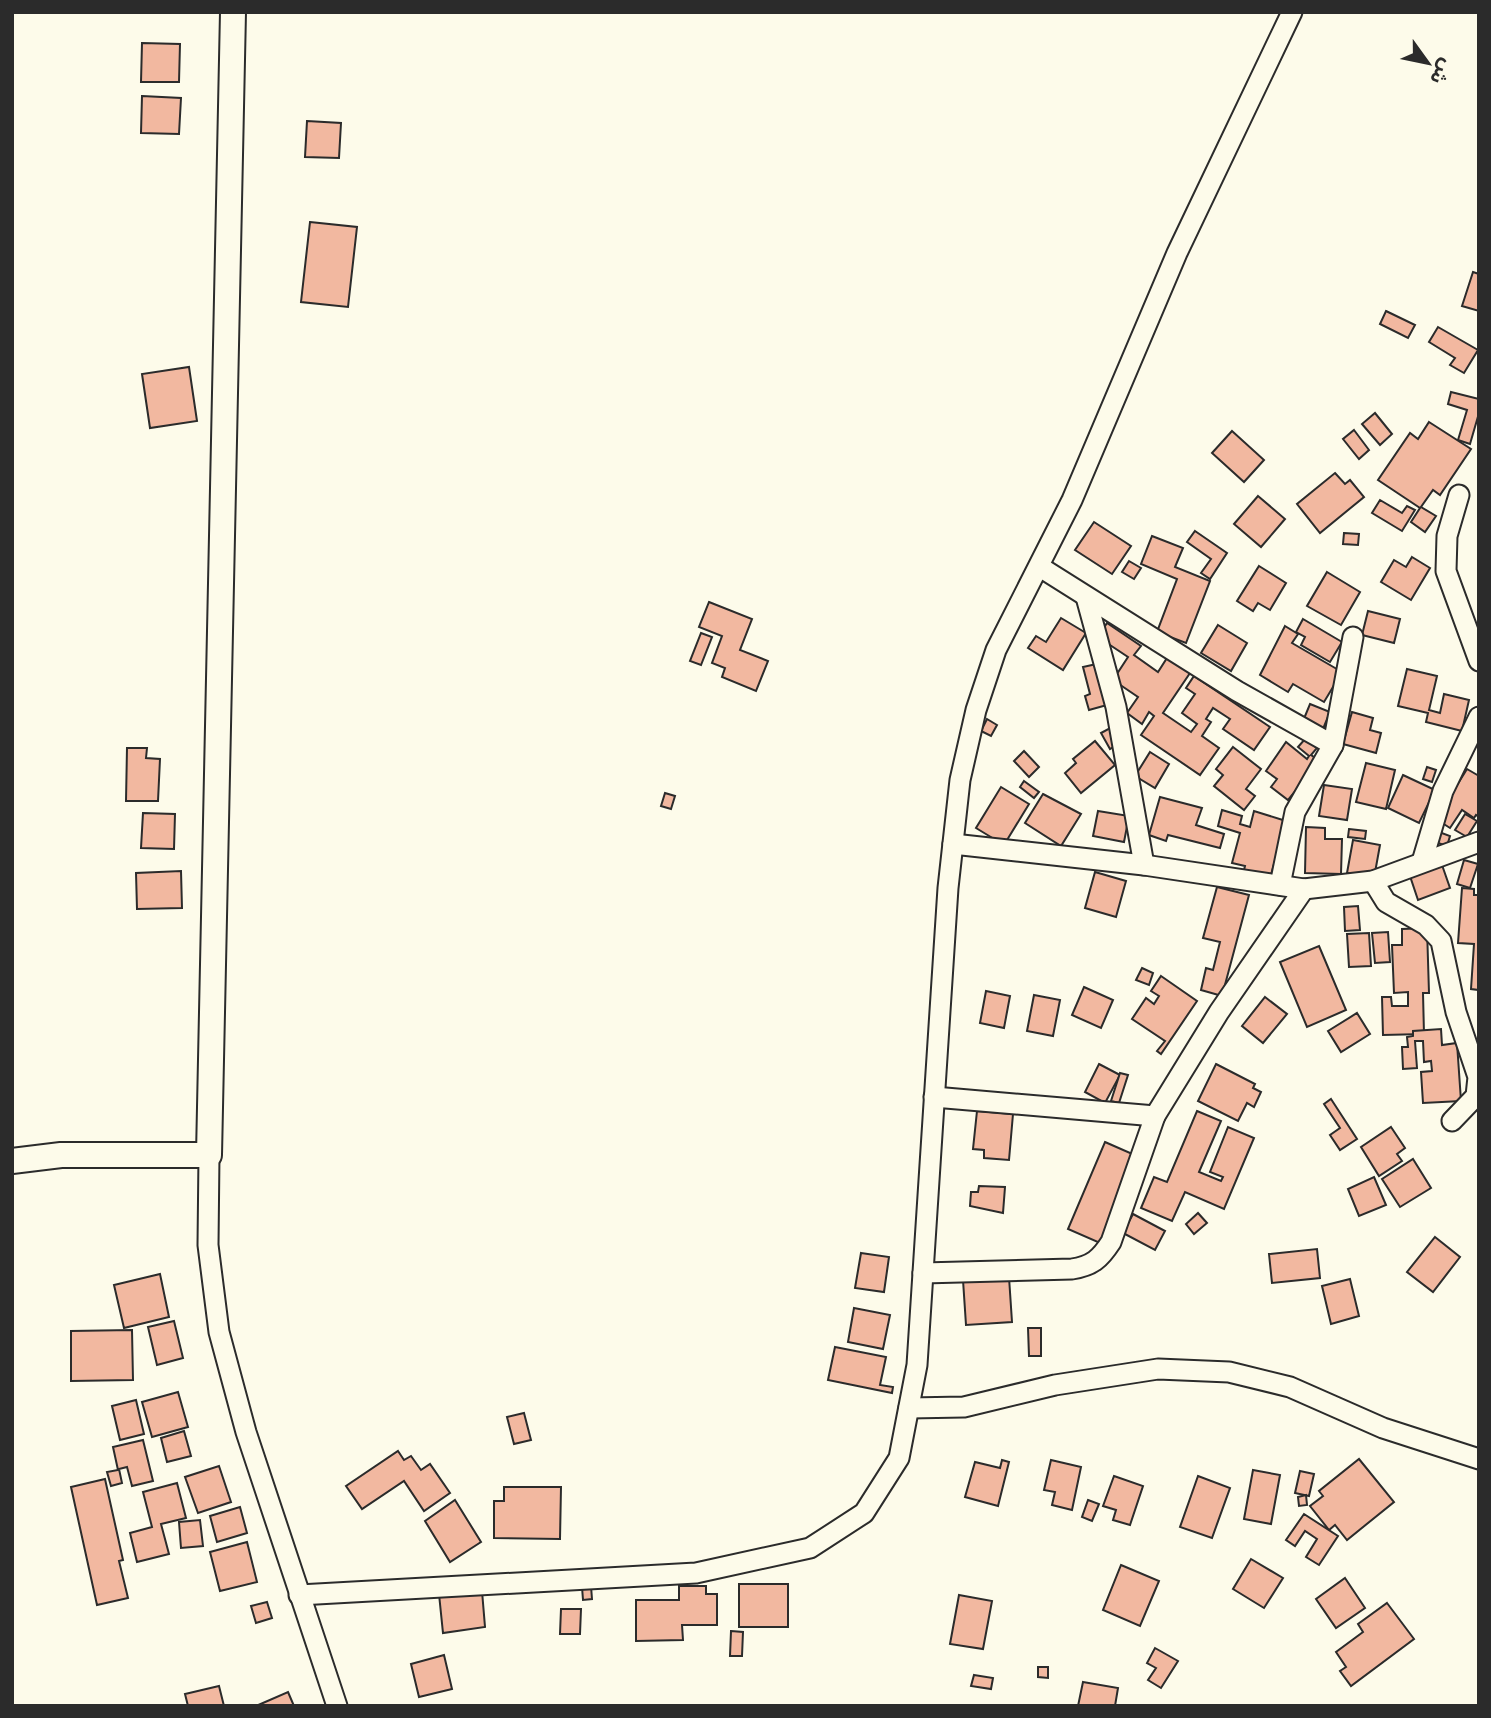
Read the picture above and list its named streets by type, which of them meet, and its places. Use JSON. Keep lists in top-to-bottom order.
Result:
{
  "north": "bottom right"
}
